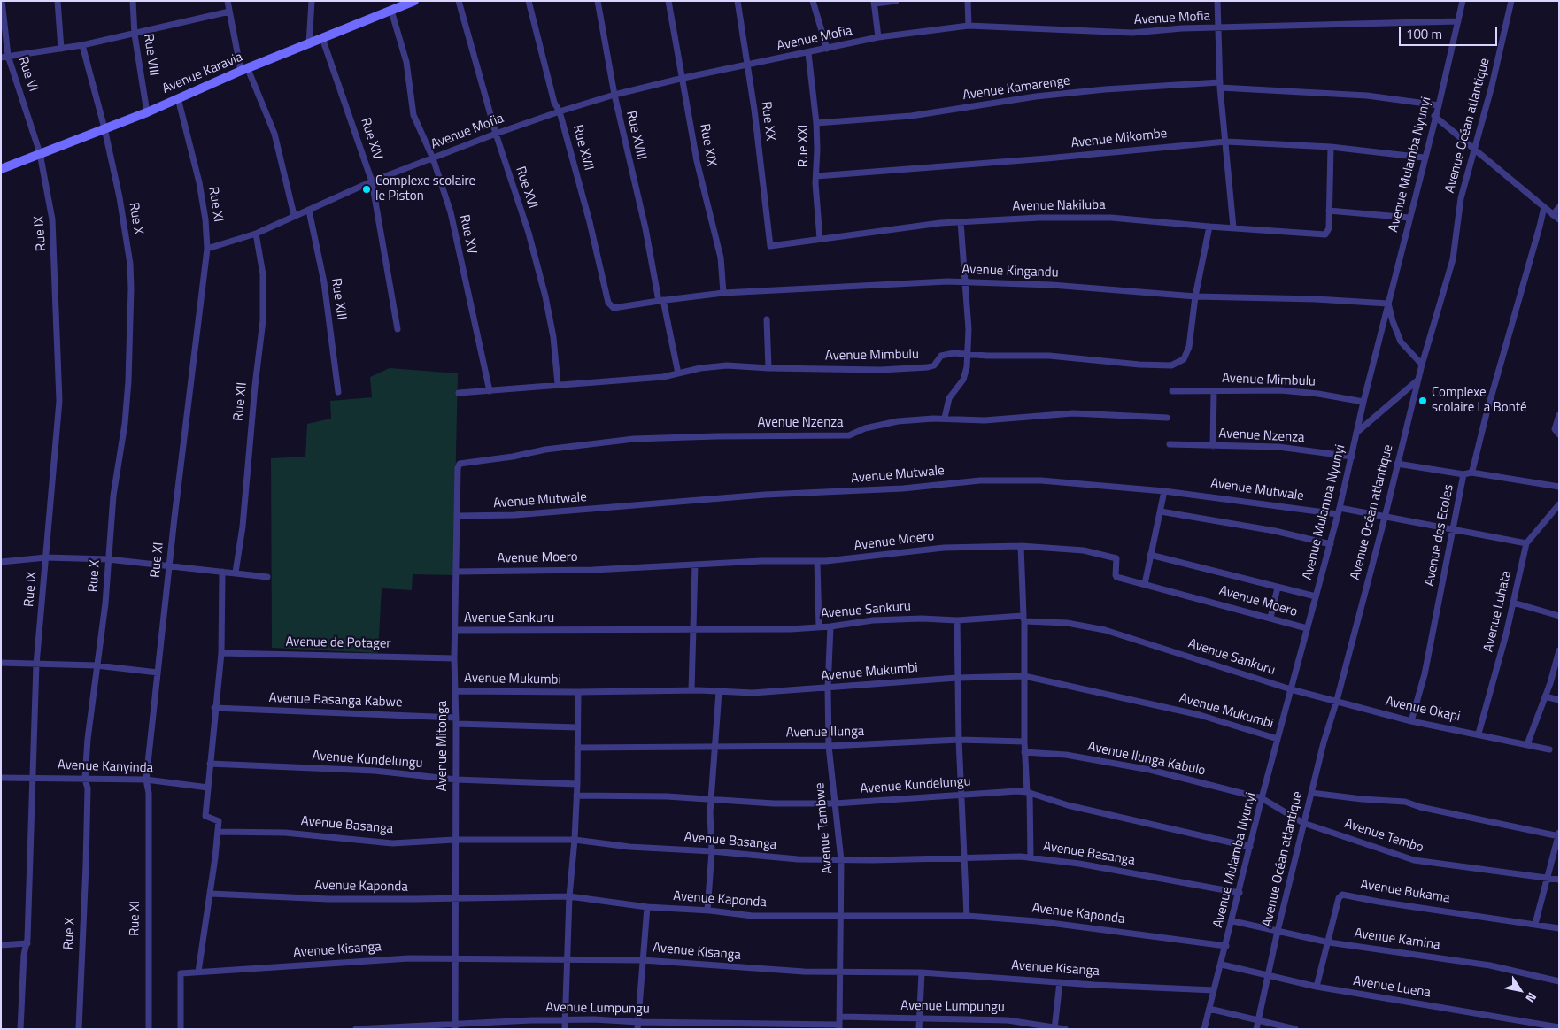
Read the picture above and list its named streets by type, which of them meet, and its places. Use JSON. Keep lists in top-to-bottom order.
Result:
{
  "streets": {
    "street": [
      "Avenue Mofia",
      "Rue VIII",
      "Avenue Karavia",
      "Rue VI",
      "Avenue Kamarenge",
      "Rue XX",
      "Avenue Océan atlantique",
      "Rue XVIII",
      "Rue XIV",
      "Avenue Mikombe",
      "Rue XIX",
      "Rue XXI",
      "Rue XVII",
      "Avenue Mulamba Nyunyi",
      "Rue XVI",
      "Rue XI",
      "Avenue Nakiluba",
      "Rue X",
      "Rue IX",
      "Rue XV",
      "Avenue Kingandu",
      "Rue XIII",
      "Avenue Mimbulu",
      "Rue XII",
      "Avenue Nzenza",
      "Avenue Mutwale",
      "Avenue des Ecoles",
      "Avenue Moero",
      "Avenue Sankuru",
      "Avenue Luhata",
      "Avenue de Potager",
      "Avenue Mukumbi",
      "Avenue Basanga Kabwe",
      "Avenue Okapi",
      "Avenue Ilunga",
      "Avenue Mitonga",
      "Avenue Ilunga Kabulo",
      "Avenue Kundelungu",
      "Avenue Kanyinda",
      "Avenue Basanga",
      "Avenue Tambwe",
      "Avenue Tembo",
      "Avenue Kaponda",
      "Avenue Bukama",
      "Avenue Kamina",
      "Avenue Kisanga",
      "Avenue Luena",
      "Avenue Lumpungu"
    ]
  },
  "crossings": [
    ["Avenue Mofia", "Rue XX"],
    ["Avenue Mofia", "Rue XVIII"],
    ["Avenue Mofia", "Rue XIV"],
    ["Avenue Mofia", "Rue XIX"],
    ["Avenue Mofia", "Rue XXI"],
    ["Avenue Mofia", "Rue XVII"],
    ["Avenue Mofia", "Avenue Mulamba Nyunyi"],
    ["Avenue Mofia", "Rue XVI"],
    ["Avenue Mofia", "Rue XI"],
    ["Avenue Mofia", "Rue XV"],
    ["Avenue Mofia", "Rue XIII"],
    ["Avenue Mofia", "Rue XII"],
    ["Rue VIII", "Avenue Karavia"],
    ["Avenue Karavia", "Rue VI"],
    ["Avenue Karavia", "Rue XIV"],
    ["Avenue Karavia", "Rue XI"],
    ["Avenue Karavia", "Rue X"],
    ["Avenue Karavia", "Rue IX"],
    ["Avenue Karavia", "Rue XV"],
    ["Rue VI", "Rue IX"],
    ["Avenue Kamarenge", "Rue XXI"],
    ["Avenue Kamarenge", "Avenue Mulamba Nyunyi"],
    ["Rue XX", "Avenue Nakiluba"],
    ["Avenue Océan atlantique", "Avenue Mutwale"],
    ["Avenue Océan atlantique", "Avenue Okapi"],
    ["Avenue Océan atlantique", "Avenue Tembo"],
    ["Avenue Océan atlantique", "Avenue Kamina"],
    ["Avenue Océan atlantique", "Avenue Luena"],
    ["Rue XVIII", "Avenue Kingandu"],
    ["Avenue Mikombe", "Rue XXI"],
    ["Avenue Mikombe", "Avenue Mulamba Nyunyi"],
    ["Rue XIX", "Avenue Kingandu"],
    ["Rue XXI", "Avenue Nakiluba"],
    ["Rue XVII", "Avenue Kingandu"],
    ["Avenue Mulamba Nyunyi", "Avenue Kingandu"],
    ["Avenue Mulamba Nyunyi", "Avenue Mimbulu"],
    ["Avenue Mulamba Nyunyi", "Avenue Nzenza"],
    ["Avenue Mulamba Nyunyi", "Avenue Mutwale"],
    ["Avenue Mulamba Nyunyi", "Avenue Moero"],
    ["Avenue Mulamba Nyunyi", "Avenue Sankuru"],
    ["Avenue Mulamba Nyunyi", "Avenue Mukumbi"],
    ["Avenue Mulamba Nyunyi", "Avenue Okapi"],
    ["Avenue Mulamba Nyunyi", "Avenue Ilunga Kabulo"],
    ["Avenue Mulamba Nyunyi", "Avenue Kundelungu"],
    ["Avenue Mulamba Nyunyi", "Avenue Basanga"],
    ["Avenue Mulamba Nyunyi", "Avenue Tembo"],
    ["Avenue Mulamba Nyunyi", "Avenue Kaponda"],
    ["Avenue Mulamba Nyunyi", "Avenue Kamina"],
    ["Avenue Mulamba Nyunyi", "Avenue Kisanga"],
    ["Avenue Mulamba Nyunyi", "Avenue Luena"],
    ["Rue XVI", "Avenue Mimbulu"],
    ["Rue XI", "Avenue Kanyinda"],
    ["Avenue Nakiluba", "Avenue Mimbulu"],
    ["Rue X", "Avenue Kanyinda"],
    ["Rue IX", "Avenue Kanyinda"],
    ["Rue XV", "Avenue Mimbulu"],
    ["Avenue Kingandu", "Avenue Mimbulu"],
    ["Avenue Nzenza", "Avenue Mitonga"],
    ["Avenue Mutwale", "Avenue des Ecoles"],
    ["Avenue Mutwale", "Avenue Luhata"],
    ["Avenue Mutwale", "Avenue Mitonga"],
    ["Avenue des Ecoles", "Avenue Okapi"],
    ["Avenue Moero", "Avenue Mitonga"],
    ["Avenue Sankuru", "Avenue Okapi"],
    ["Avenue Sankuru", "Avenue Mitonga"],
    ["Avenue Sankuru", "Avenue Tambwe"],
    ["Avenue Luhata", "Avenue Okapi"],
    ["Avenue de Potager", "Avenue Mitonga"],
    ["Avenue Mukumbi", "Avenue Mitonga"],
    ["Avenue Mukumbi", "Avenue Tambwe"],
    ["Avenue Basanga Kabwe", "Avenue Mitonga"],
    ["Avenue Ilunga", "Avenue Tambwe"],
    ["Avenue Mitonga", "Avenue Kundelungu"],
    ["Avenue Mitonga", "Avenue Basanga"],
    ["Avenue Mitonga", "Avenue Kaponda"],
    ["Avenue Mitonga", "Avenue Kisanga"],
    ["Avenue Mitonga", "Avenue Lumpungu"],
    ["Avenue Ilunga Kabulo", "Avenue Tembo"],
    ["Avenue Kundelungu", "Avenue Tambwe"],
    ["Avenue Basanga", "Avenue Tambwe"],
    ["Avenue Tambwe", "Avenue Kaponda"],
    ["Avenue Tambwe", "Avenue Kisanga"],
    ["Avenue Tambwe", "Avenue Lumpungu"],
    ["Avenue Bukama", "Avenue Kamina"],
    ["Avenue Bukama", "Avenue Luena"]
  ],
  "places": ["Complexe scolaire le Piston", "Complexe scolaire La Bonté"],
  "scale_bar": "100 m",
  "north": "bottom right"
}
